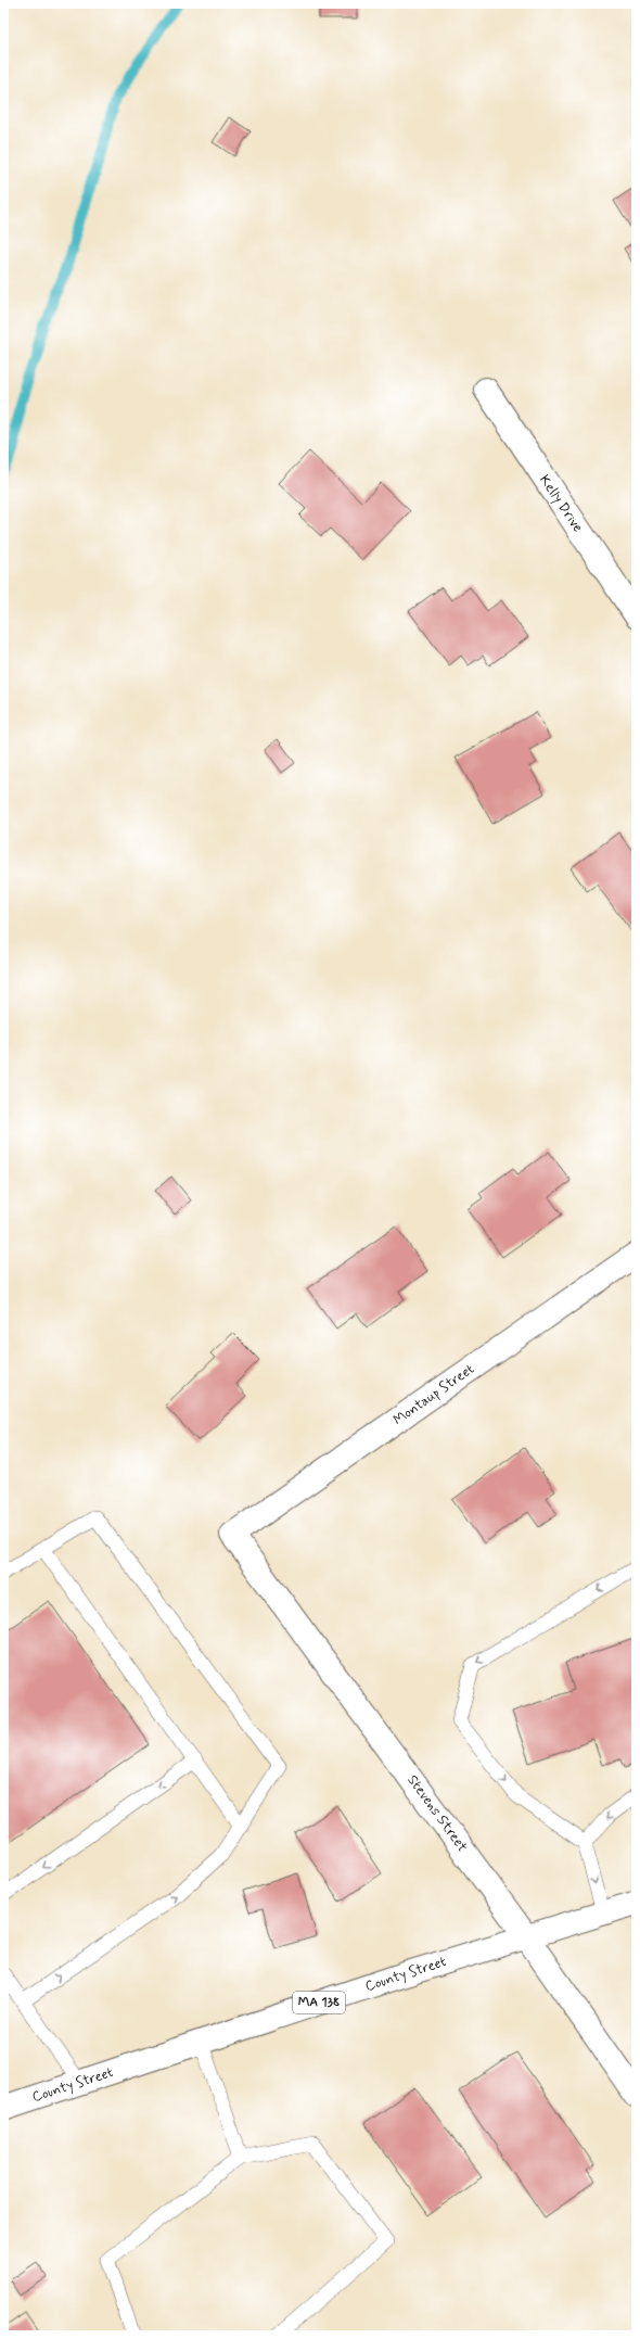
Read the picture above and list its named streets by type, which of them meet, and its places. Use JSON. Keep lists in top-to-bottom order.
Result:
{
  "streets": {
    "street": [
      "Kelly Drive",
      "Montaup Street",
      "Stevens Street",
      "County Street",
      "MA 138"
    ]
  },
  "crossings": [
    ["Montaup Street", "Stevens Street"],
    ["Stevens Street", "County Street"]
  ]
}
